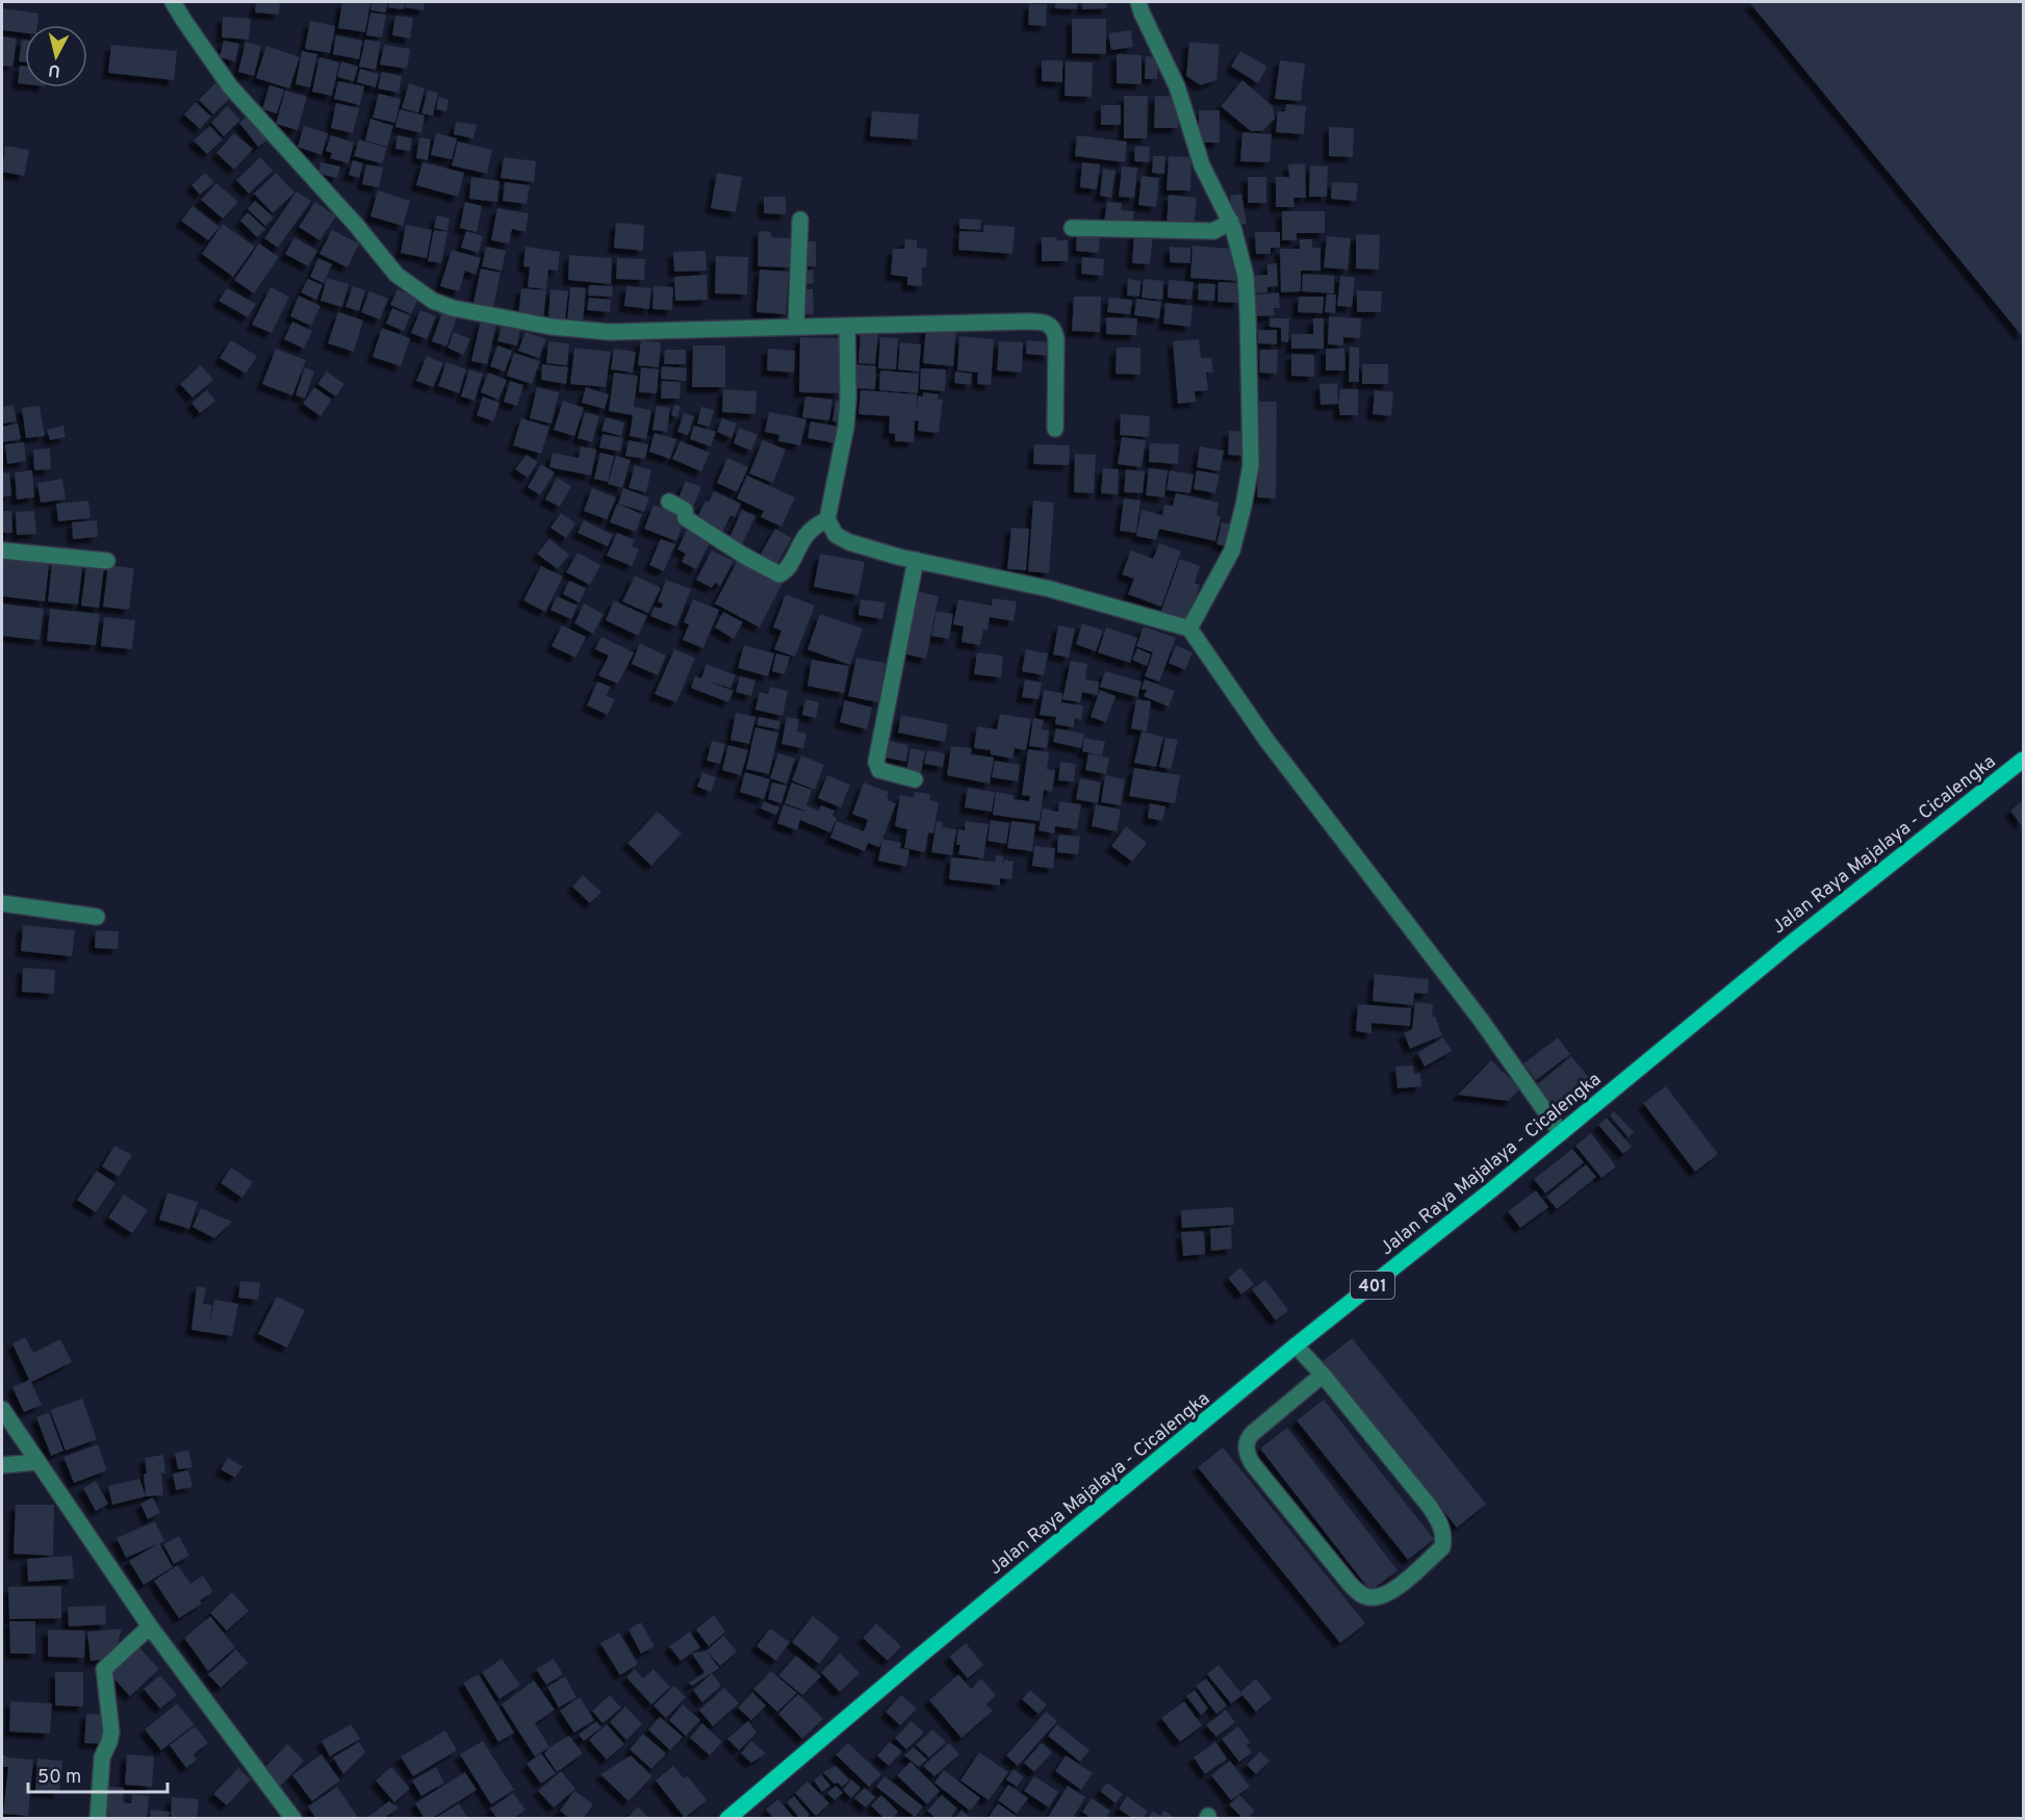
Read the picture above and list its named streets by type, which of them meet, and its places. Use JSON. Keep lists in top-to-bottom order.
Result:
{
  "streets": {
    "main road": ["Jalan Raya Majalaya - Cicalengka", "401"]
  },
  "scale_bar": "50 m",
  "north": "bottom"
}
